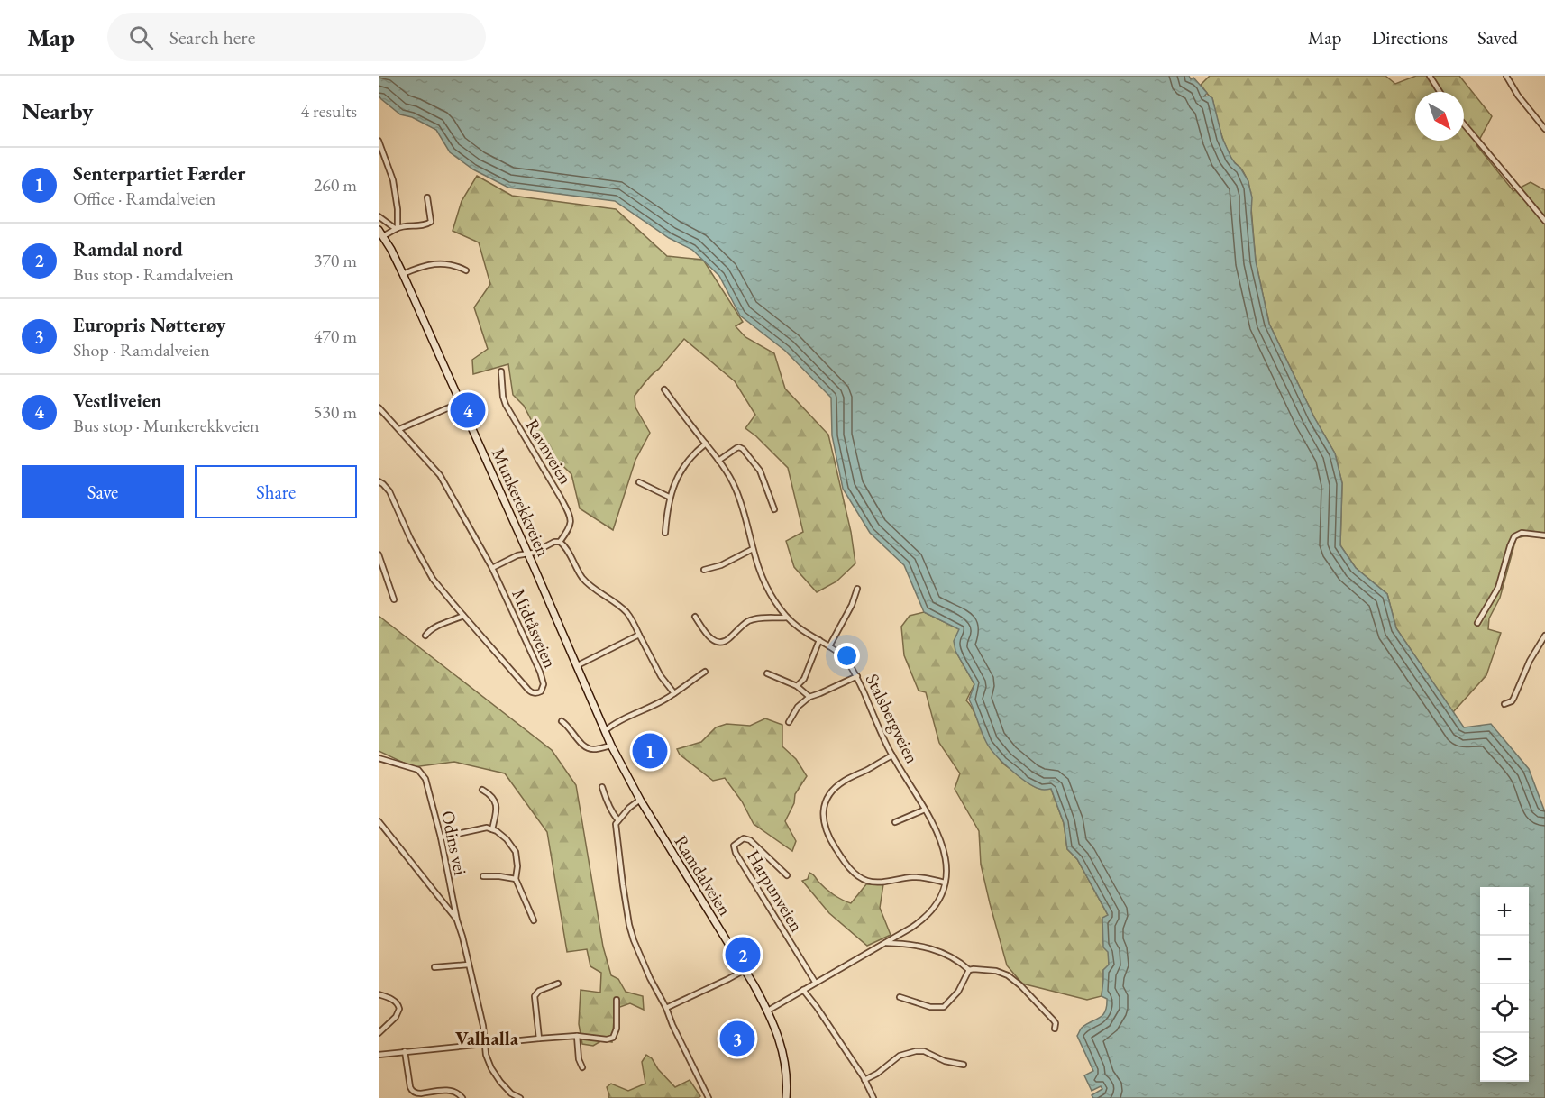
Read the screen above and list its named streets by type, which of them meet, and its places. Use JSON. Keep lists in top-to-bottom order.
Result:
{
  "streets": {
    "main road": ["Munkerekkveien", "Ramdalveien"],
    "street": [
      "Ravnveien",
      "Midtåsveien",
      "Stalsbergveien",
      "Odins vei",
      "Harpunveien"
    ]
  },
  "crossings": [
    ["Munkerekkveien", "Ramdalveien"],
    ["Stalsbergveien", "Ramdalveien"],
    ["Stalsbergveien", "Harpunveien"]
  ],
  "districts": ["Valhalla"],
  "north": "bottom right",
  "page": {
    "header": "Map",
    "search": "Search here",
    "nav": ["Map", "Directions", "Saved"],
    "heading": ["Nearby", "4 results"],
    "list": [
      {
        "mark": "1",
        "name": "Senterpartiet Færder",
        "note": "Office · Ramdalveien",
        "value": "260 m"
      },
      {
        "mark": "2",
        "name": "Ramdal nord",
        "note": "Bus stop · Ramdalveien",
        "value": "370 m"
      },
      {
        "mark": "3",
        "name": "Europris Nøtterøy",
        "note": "Shop · Ramdalveien",
        "value": "470 m"
      },
      {
        "mark": "4",
        "name": "Vestliveien",
        "note": "Bus stop · Munkerekkveien",
        "value": "530 m"
      }
    ],
    "pins": [
      "4",
      "1",
      "2",
      "3"
    ],
    "buttons": ["Save", "Share"],
    "map_buttons": ["+", "−"]
  }
}
